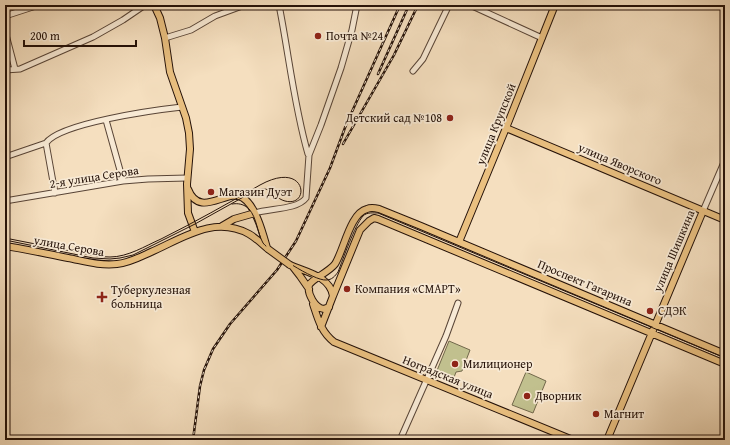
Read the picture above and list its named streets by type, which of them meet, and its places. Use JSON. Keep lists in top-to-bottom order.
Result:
{
  "streets": {
    "main road": [
      "улица Крупской",
      "улица Яворского",
      "улица Серова",
      "улица Шишкина",
      "Проспект Гагарина",
      "Ноградская улица"
    ],
    "street": ["2-я улица Серова"]
  },
  "crossings": [
    ["улица Крупской", "улица Яворского"],
    ["улица Крупской", "Проспект Гагарина"],
    ["улица Яворского", "улица Шишкина"],
    ["улица Шишкина", "Проспект Гагарина"]
  ],
  "places": {
    "other": [
      "Почта №24",
      "Детский сад №108",
      "Магазин Дуэт",
      "Компания «СМАРТ»",
      "СДЭК",
      "Милиционер",
      "Дворник",
      "Магнит"
    ],
    "health": ["Туберкулезная больница"]
  },
  "scale_bar": "200 m"
}
